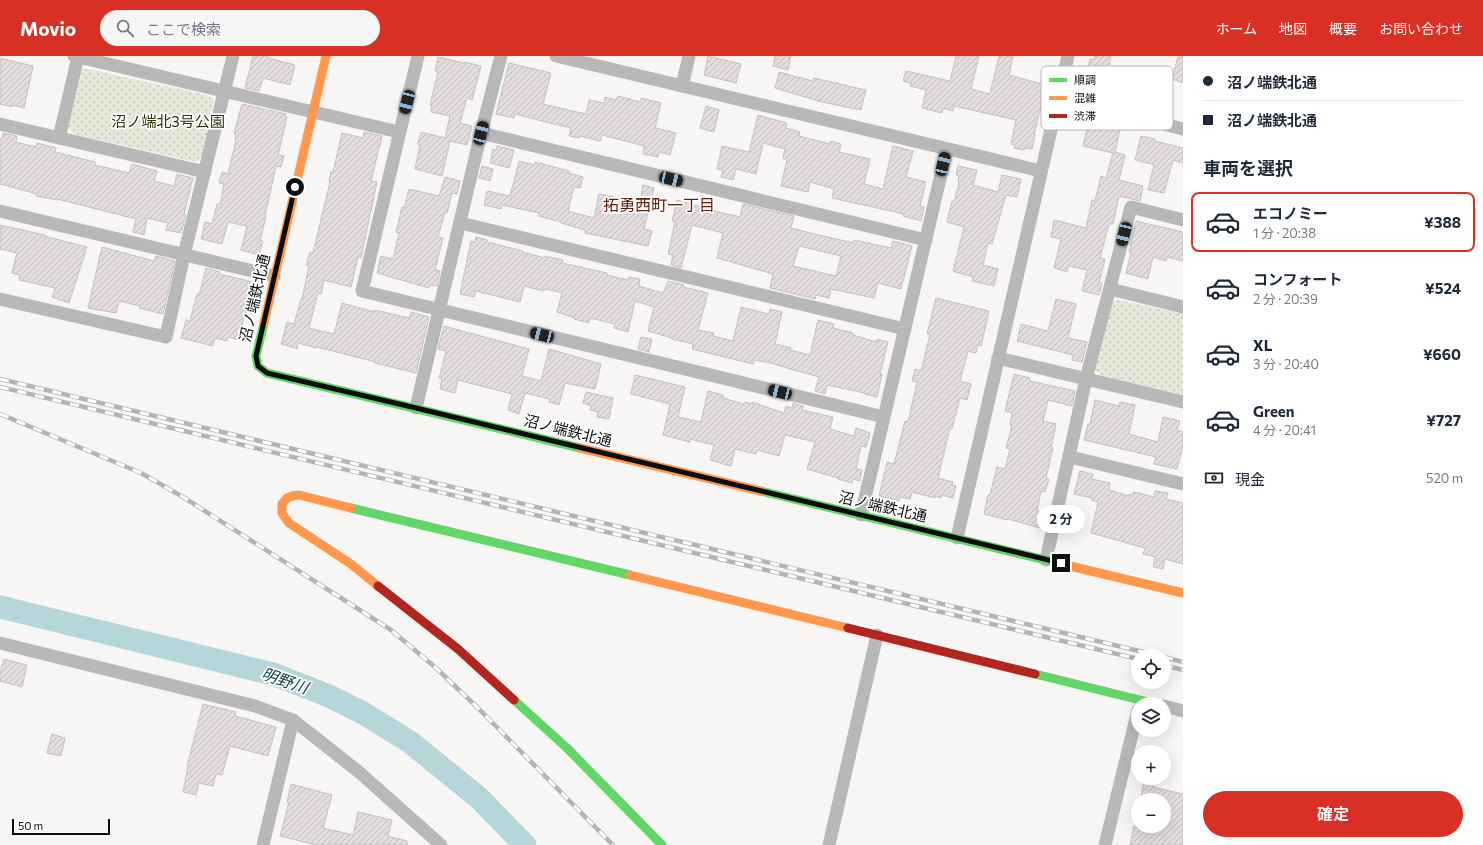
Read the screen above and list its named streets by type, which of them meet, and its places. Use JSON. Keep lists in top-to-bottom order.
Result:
{
  "streets": {
    "street": ["沼ノ端鉄北通"]
  },
  "districts": ["拓勇西町一丁目"],
  "water": ["明野川"],
  "parks": ["沼ノ端北3号公園"],
  "legend": ["順調", "混雑", "渋滞"],
  "scale_bar": "50 m",
  "page": {
    "header": "Movio",
    "search": "ここで検索",
    "nav": [
      "ホーム",
      "地図",
      "概要",
      "お問い合わせ"
    ],
    "banner": ["沼ノ端鉄北通", "沼ノ端鉄北通"],
    "heading": "車両を選択",
    "list": [
      {
        "name": "エコノミー",
        "note": "1 分 · 20:38",
        "value": "¥388"
      },
      {
        "name": "コンフォート",
        "note": "2 分 · 20:39",
        "value": "¥524"
      },
      {
        "name": "XL",
        "note": "3 分 · 20:40",
        "value": "¥660"
      },
      {
        "name": "Green",
        "note": "4 分 · 20:41",
        "value": "¥727"
      }
    ],
    "pay": ["現金", "520 m"],
    "bubble": "2 分",
    "map_buttons": ["+", "−"],
    "buttons": "確定",
    "scale": "50 m"
  }
}
